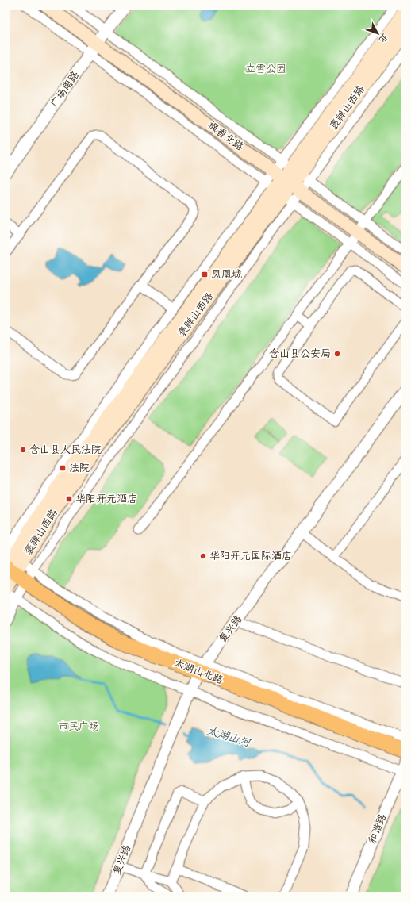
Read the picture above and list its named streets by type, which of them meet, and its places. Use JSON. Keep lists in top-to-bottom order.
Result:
{
  "streets": {
    "main road": ["褒禅山西路", "枫香北路", "太湖山北路"],
    "street": ["广场南路", "复兴路", "和谐路"]
  },
  "crossings": [
    ["广场南路", "枫香北路"],
    ["褒禅山西路", "枫香北路"],
    ["褒禅山西路", "太湖山北路"],
    ["复兴路", "太湖山北路"],
    ["太湖山北路", "和谐路"]
  ],
  "water": ["太湖山河"],
  "parks": ["立雪公园", "市民广场"],
  "places": {
    "transit": ["凤凰城", "法院", "华阳开元酒店"],
    "other": ["含山县公安局", "含山县人民法院", "华阳开元国际酒店"]
  },
  "north": "bottom right"
}
